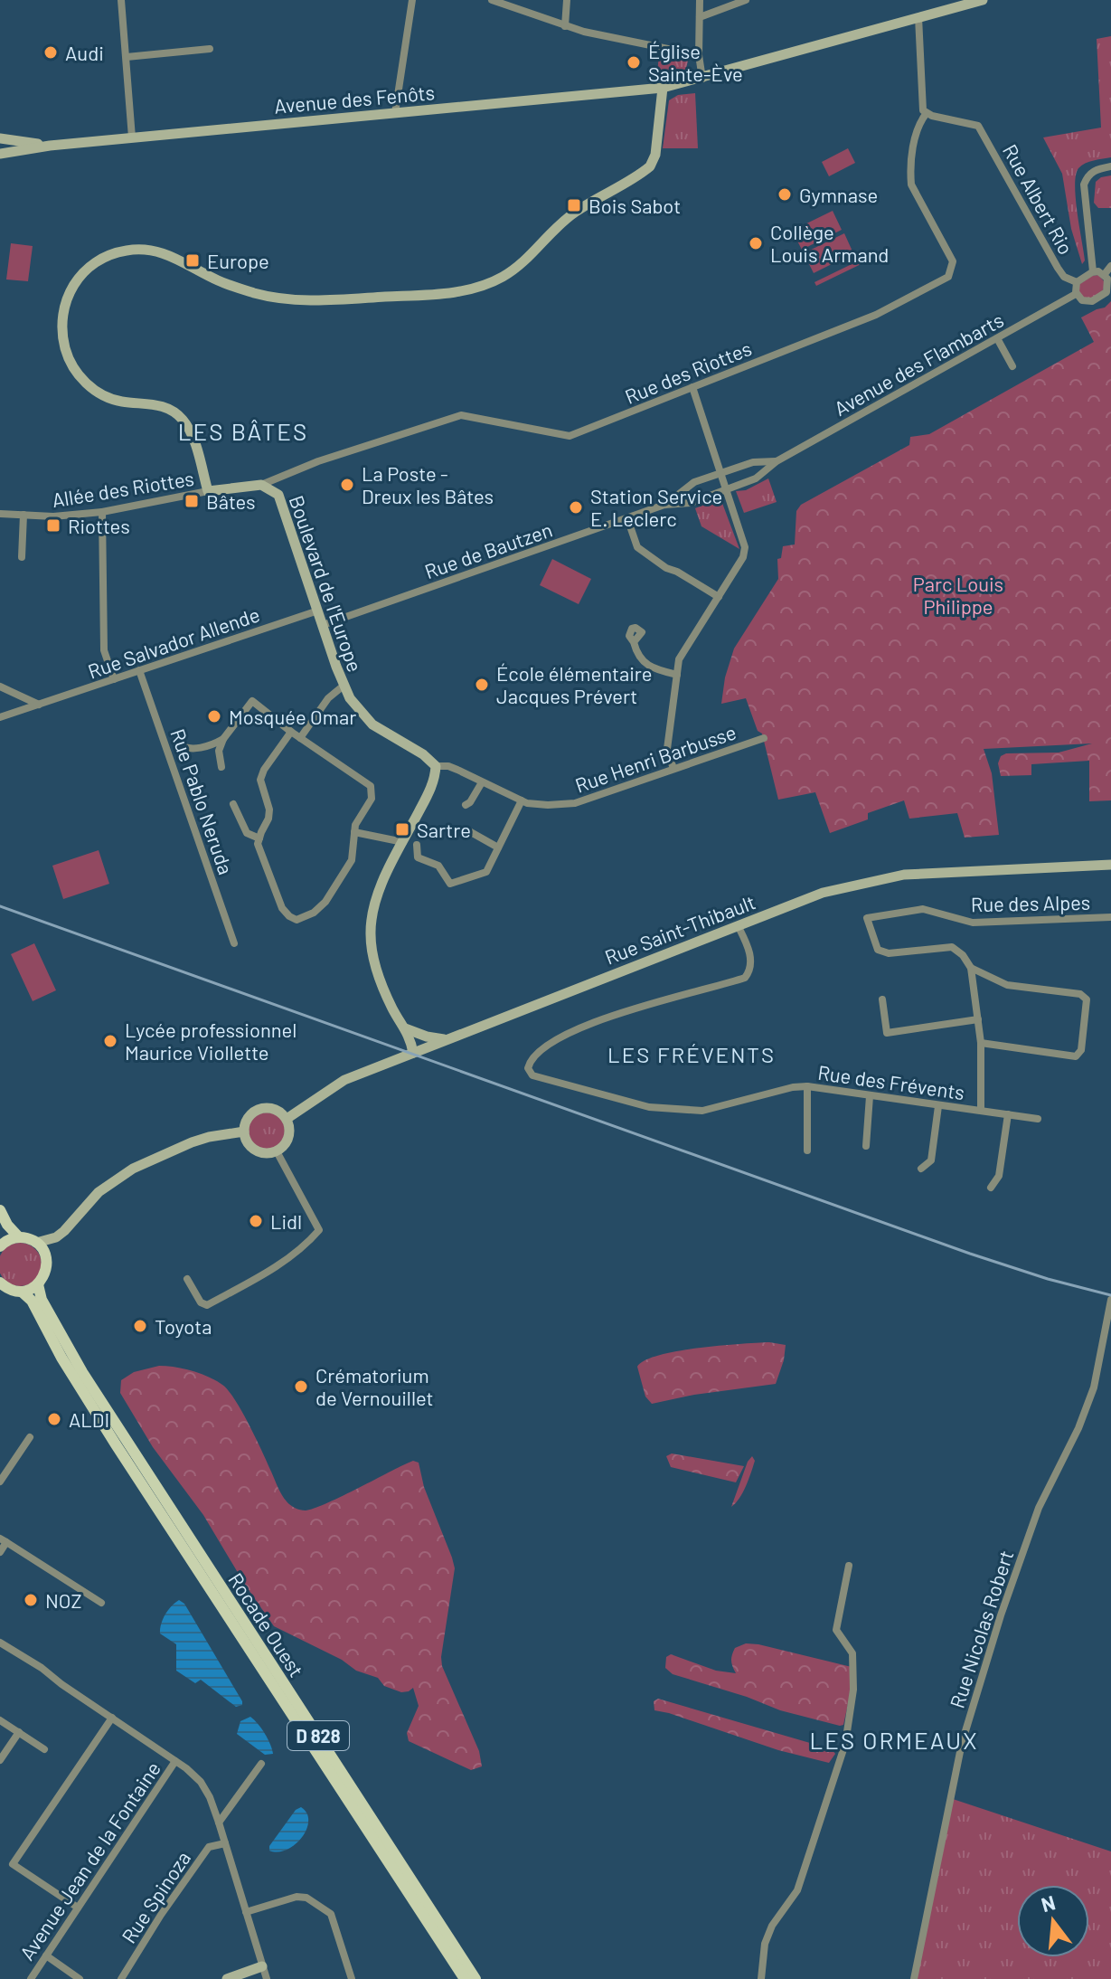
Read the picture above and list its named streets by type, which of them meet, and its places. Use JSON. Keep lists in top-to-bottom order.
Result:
{
  "streets": {
    "main road": [
      "Avenue des Fenôts",
      "Boulevard de l'Europe",
      "Rue Saint-Thibault",
      "Rocade Ouest",
      "D 828"
    ],
    "street": [
      "Rue Albert Rio",
      "Avenue des Flambarts",
      "Rue des Riottes",
      "Allée des Riottes",
      "Rue de Bautzen",
      "Rue Salvador Allende",
      "Rue Henri Barbusse",
      "Rue Pablo Neruda",
      "Rue des Alpes",
      "Rue des Frévents",
      "Rue Nicolas Robert",
      "Avenue Jean de la Fontaine",
      "Rue Spinoza"
    ]
  },
  "crossings": [
    ["Rue Albert Rio", "Avenue des Flambarts"],
    ["Rue Albert Rio", "Rue des Riottes"],
    ["Avenue des Flambarts", "Rue de Bautzen"],
    ["Rue des Riottes", "Boulevard de l'Europe"],
    ["Allée des Riottes", "Boulevard de l'Europe"],
    ["Rue de Bautzen", "Boulevard de l'Europe"],
    ["Boulevard de l'Europe", "Rue Salvador Allende"],
    ["Boulevard de l'Europe", "Rue Henri Barbusse"],
    ["Rue Salvador Allende", "Rue Pablo Neruda"],
    ["Rue Saint-Thibault", "Rue des Frévents"]
  ],
  "districts": ["LES BÂTES", "LES FRÉVENTS", "LES ORMEAUX"],
  "parks": ["Parc Louis Philippe"],
  "places": {
    "other": [
      "Audi",
      "Église Sainte-Ève",
      "Gymnase",
      "Collège Louis Armand",
      "La Poste - Dreux les Bâtes",
      "Station Service E. Leclerc",
      "École élémentaire Jacques Prévert",
      "Mosquée Omar",
      "Lycée professionnel Maurice Viollette",
      "Lidl",
      "Toyota",
      "Crématorium de Vernouillet",
      "ALDI",
      "NOZ"
    ],
    "transit": [
      "Bois Sabot",
      "Europe",
      "Bâtes",
      "Riottes",
      "Sartre"
    ]
  },
  "north": "top"
}
